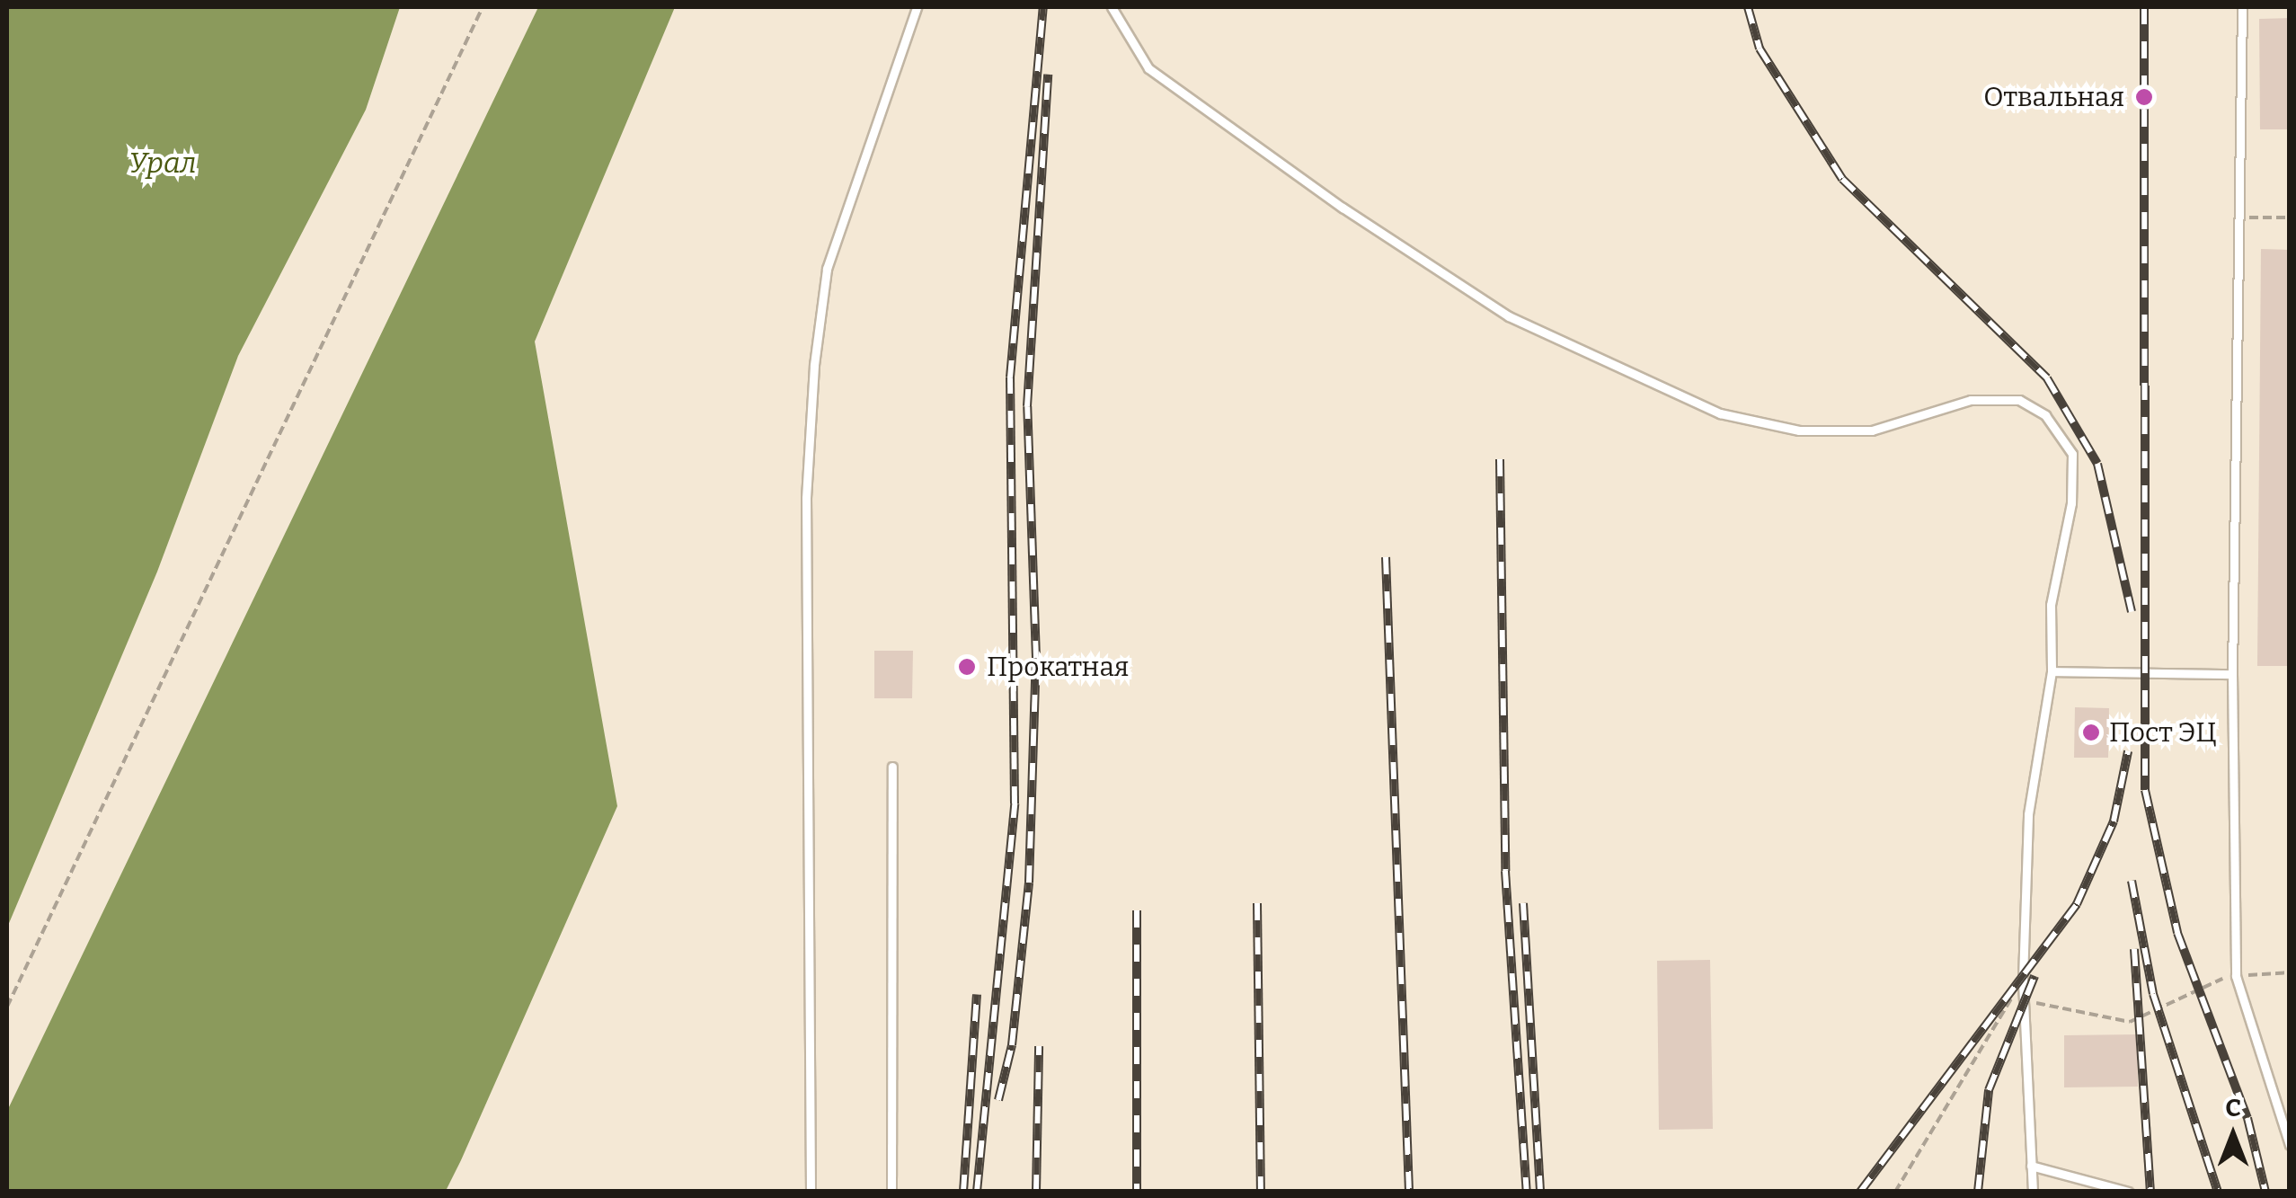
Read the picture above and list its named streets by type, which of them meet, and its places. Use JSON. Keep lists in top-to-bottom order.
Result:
{
  "water": ["Урал"],
  "places": ["Отвальная", "Прокатная", "Пост ЭЦ"],
  "north": "top"
}
